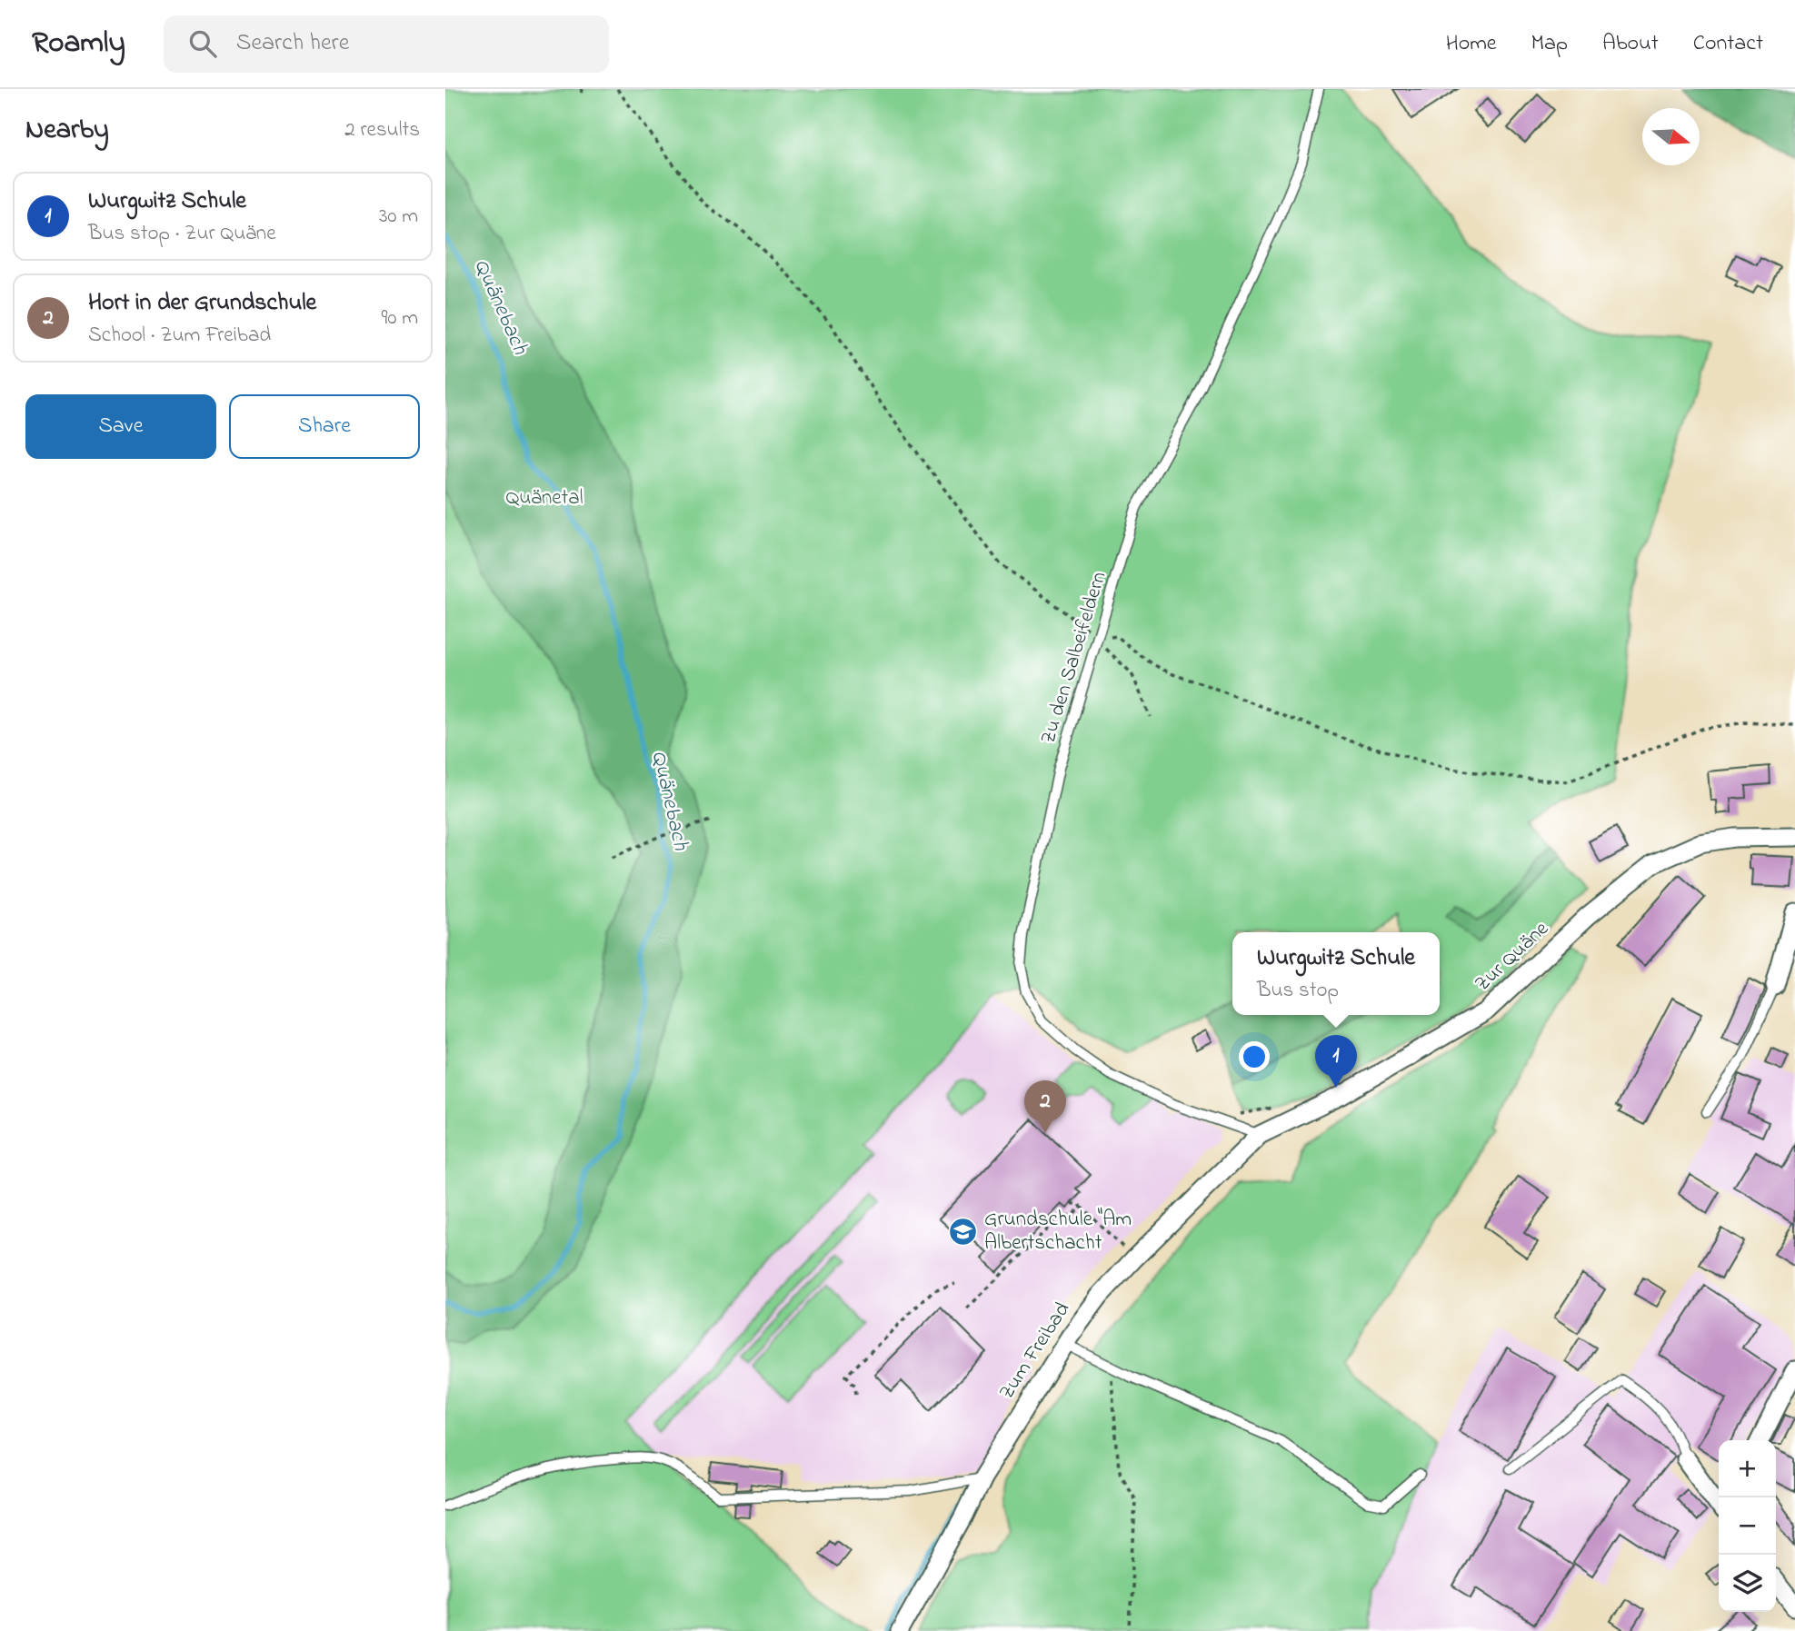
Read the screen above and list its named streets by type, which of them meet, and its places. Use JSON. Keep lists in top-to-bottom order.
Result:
{
  "streets": {
    "street": ["Zur Quäne", "Zum Freibad"],
    "lane": ["Zu den Salbeifeldern"]
  },
  "crossings": [
    ["Zu den Salbeifeldern", "Zur Quäne"],
    ["Zu den Salbeifeldern", "Zum Freibad"],
    ["Zur Quäne", "Zum Freibad"]
  ],
  "water": ["Quänebach"],
  "parks": ["Quänetal"],
  "places": {
    "school or university": ["Grundschule \"Am Albertschacht"]
  },
  "north": "right",
  "page": {
    "header": "Roamly",
    "search": "Search here",
    "nav": [
      "Home",
      "Map",
      "About",
      "Contact"
    ],
    "heading": ["Nearby", "2 results"],
    "list": [
      {
        "mark": "1",
        "name": "Wurgwitz Schule",
        "note": "Bus stop · Zur Quäne",
        "value": "30 m"
      },
      {
        "mark": "2",
        "name": "Hort in der Grundschule",
        "note": "School · Zum Freibad",
        "value": "90 m"
      }
    ],
    "buttons": ["Save", "Share"],
    "popup": ["Wurgwitz Schule", "Bus stop"],
    "pins": ["1", "2"],
    "map_buttons": ["+", "−"]
  }
}
